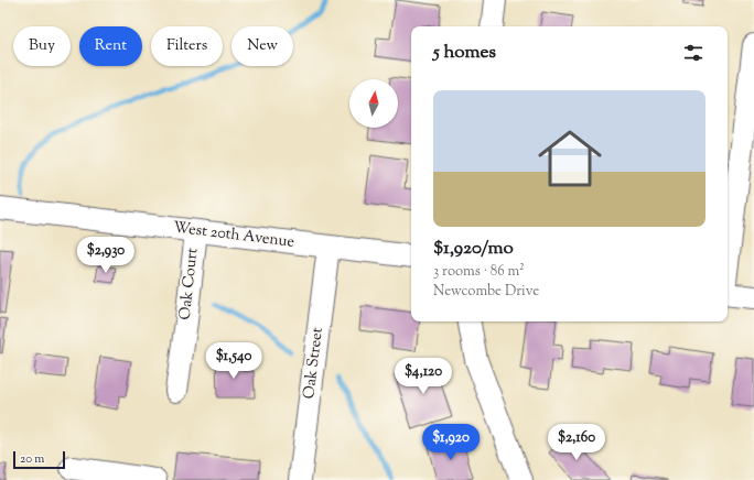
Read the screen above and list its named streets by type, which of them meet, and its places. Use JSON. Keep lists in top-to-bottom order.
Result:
{
  "streets": {
    "street": ["West 20th Avenue", "Oak Court", "Oak Street"]
  },
  "crossings": [
    ["West 20th Avenue", "Oak Court"],
    ["West 20th Avenue", "Oak Street"]
  ],
  "scale_bar": "20 m",
  "north": "top",
  "page": {
    "chip": [
      "Buy",
      "Rent",
      "Filters",
      "New"
    ],
    "heading": "5 homes",
    "list": [
      {
        "name": "$1,920/mo",
        "note": "3 rooms · 86 m² · Newcombe Drive"
      }
    ],
    "price": [
      "$2,930",
      "$1,540",
      "$4,120",
      "$1,920",
      "$2,160"
    ],
    "scale": "20 m"
  }
}
